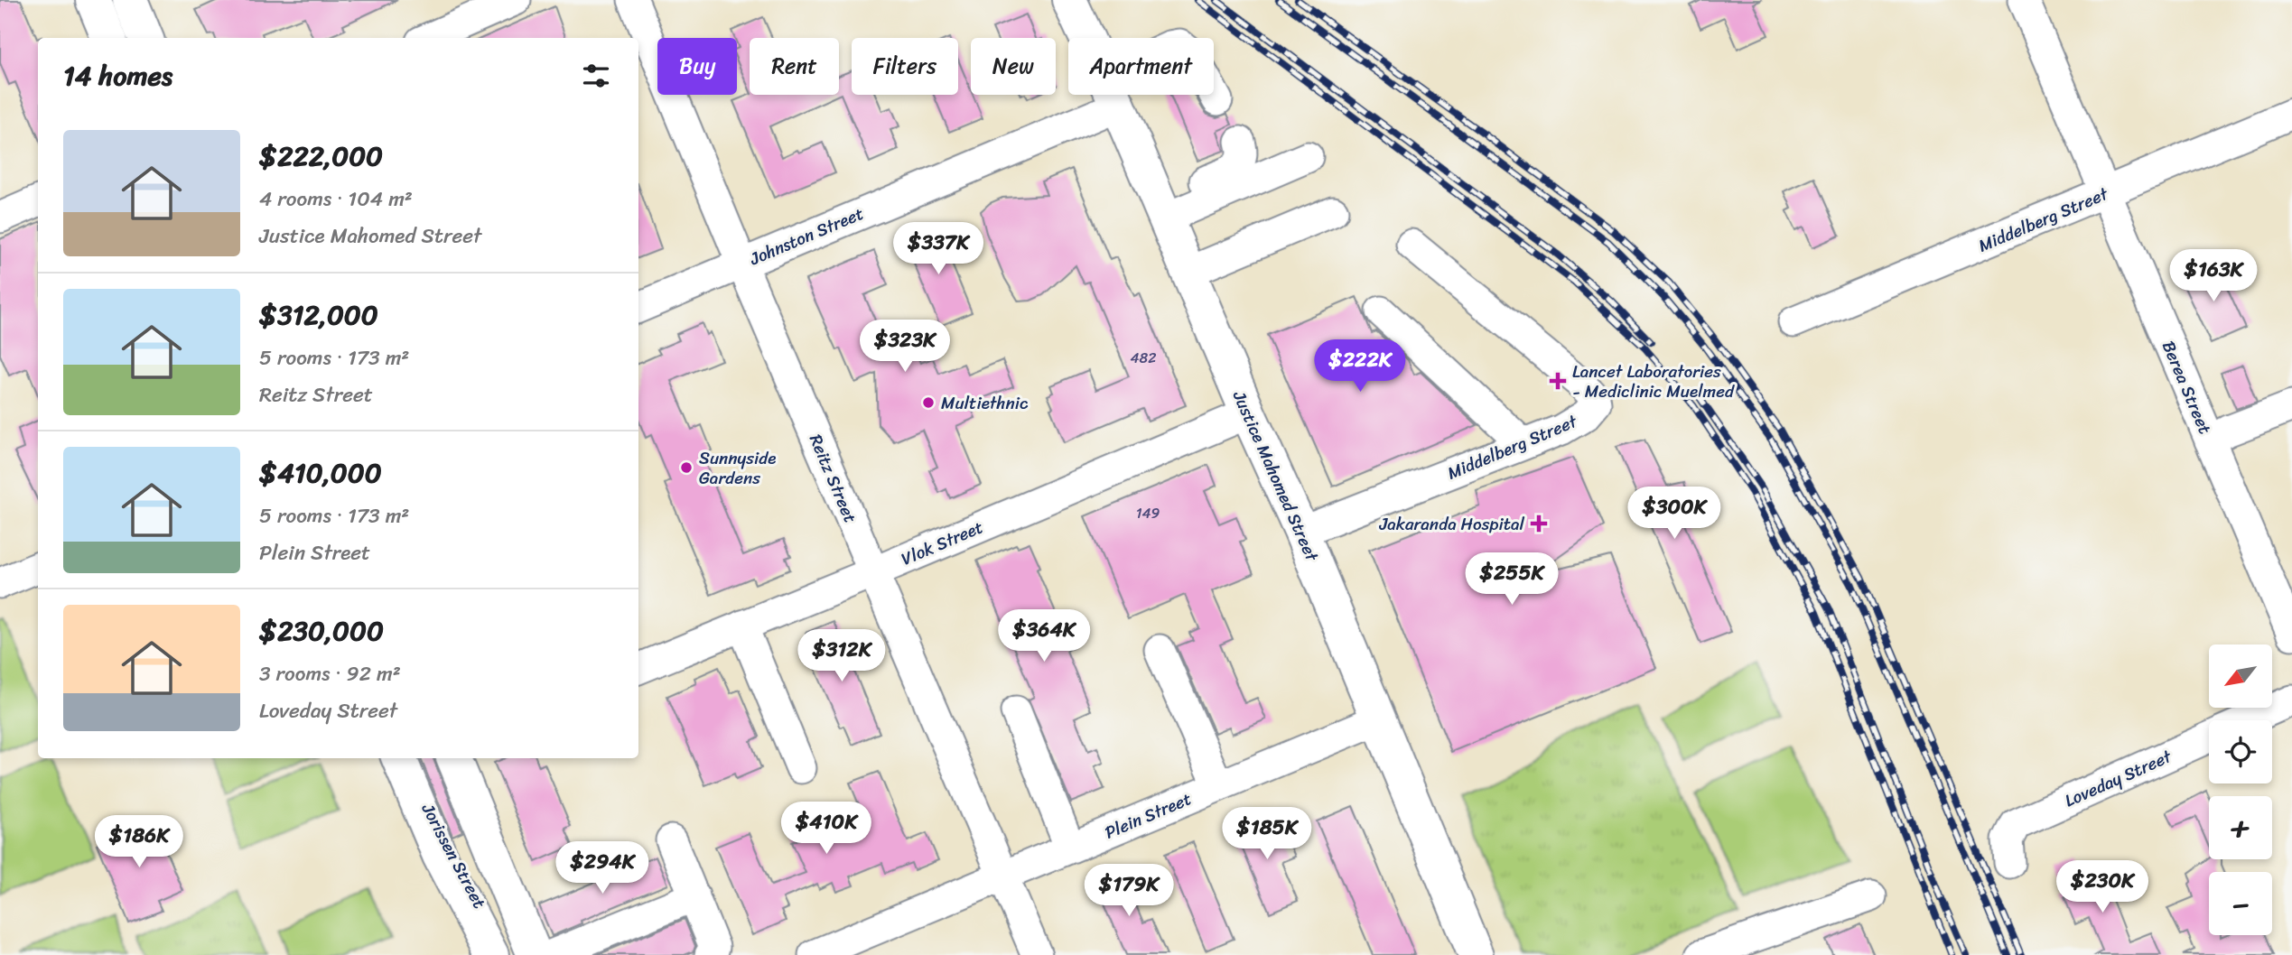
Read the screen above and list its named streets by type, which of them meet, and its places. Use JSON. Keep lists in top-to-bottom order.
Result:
{
  "streets": {
    "main road": ["Justice Mahomed Street", "Jorissen Street"],
    "street": [
      "Middelberg Street",
      "Johnston Street",
      "Berea Street",
      "Reitz Street",
      "Vlok Street",
      "Loveday Street",
      "Plein Street"
    ]
  },
  "crossings": [
    ["Middelberg Street", "Berea Street"],
    ["Middelberg Street", "Justice Mahomed Street"],
    ["Johnston Street", "Reitz Street"],
    ["Justice Mahomed Street", "Vlok Street"],
    ["Justice Mahomed Street", "Plein Street"],
    ["Reitz Street", "Vlok Street"],
    ["Reitz Street", "Plein Street"]
  ],
  "places": {
    "health": ["Lancet Laboratories - Mediclinic Muelmed", "Jakaranda Hospital"],
    "other": ["Multiethnic", "Sunnyside Gardens"]
  },
  "house_numbers": ["482", "149"],
  "north": "bottom left",
  "page": {
    "chip": [
      "Buy",
      "Rent",
      "Filters",
      "New",
      "Apartment"
    ],
    "heading": "14 homes",
    "list": [
      {
        "name": "$222,000",
        "note": "4 rooms · 104 m² · Justice Mahomed Street"
      },
      {
        "name": "$312,000",
        "note": "5 rooms · 173 m² · Reitz Street"
      },
      {
        "name": "$410,000",
        "note": "5 rooms · 173 m² · Plein Street"
      },
      {
        "name": "$230,000",
        "note": "3 rooms · 92 m² · Loveday Street"
      }
    ],
    "price": [
      "$337K",
      "$163K",
      "$323K",
      "$222K",
      "$300K",
      "$255K",
      "$364K",
      "$312K",
      "$410K",
      "$185K",
      "$186K",
      "$294K",
      "$230K",
      "$179K"
    ],
    "map_buttons": ["+", "−"]
  }
}
